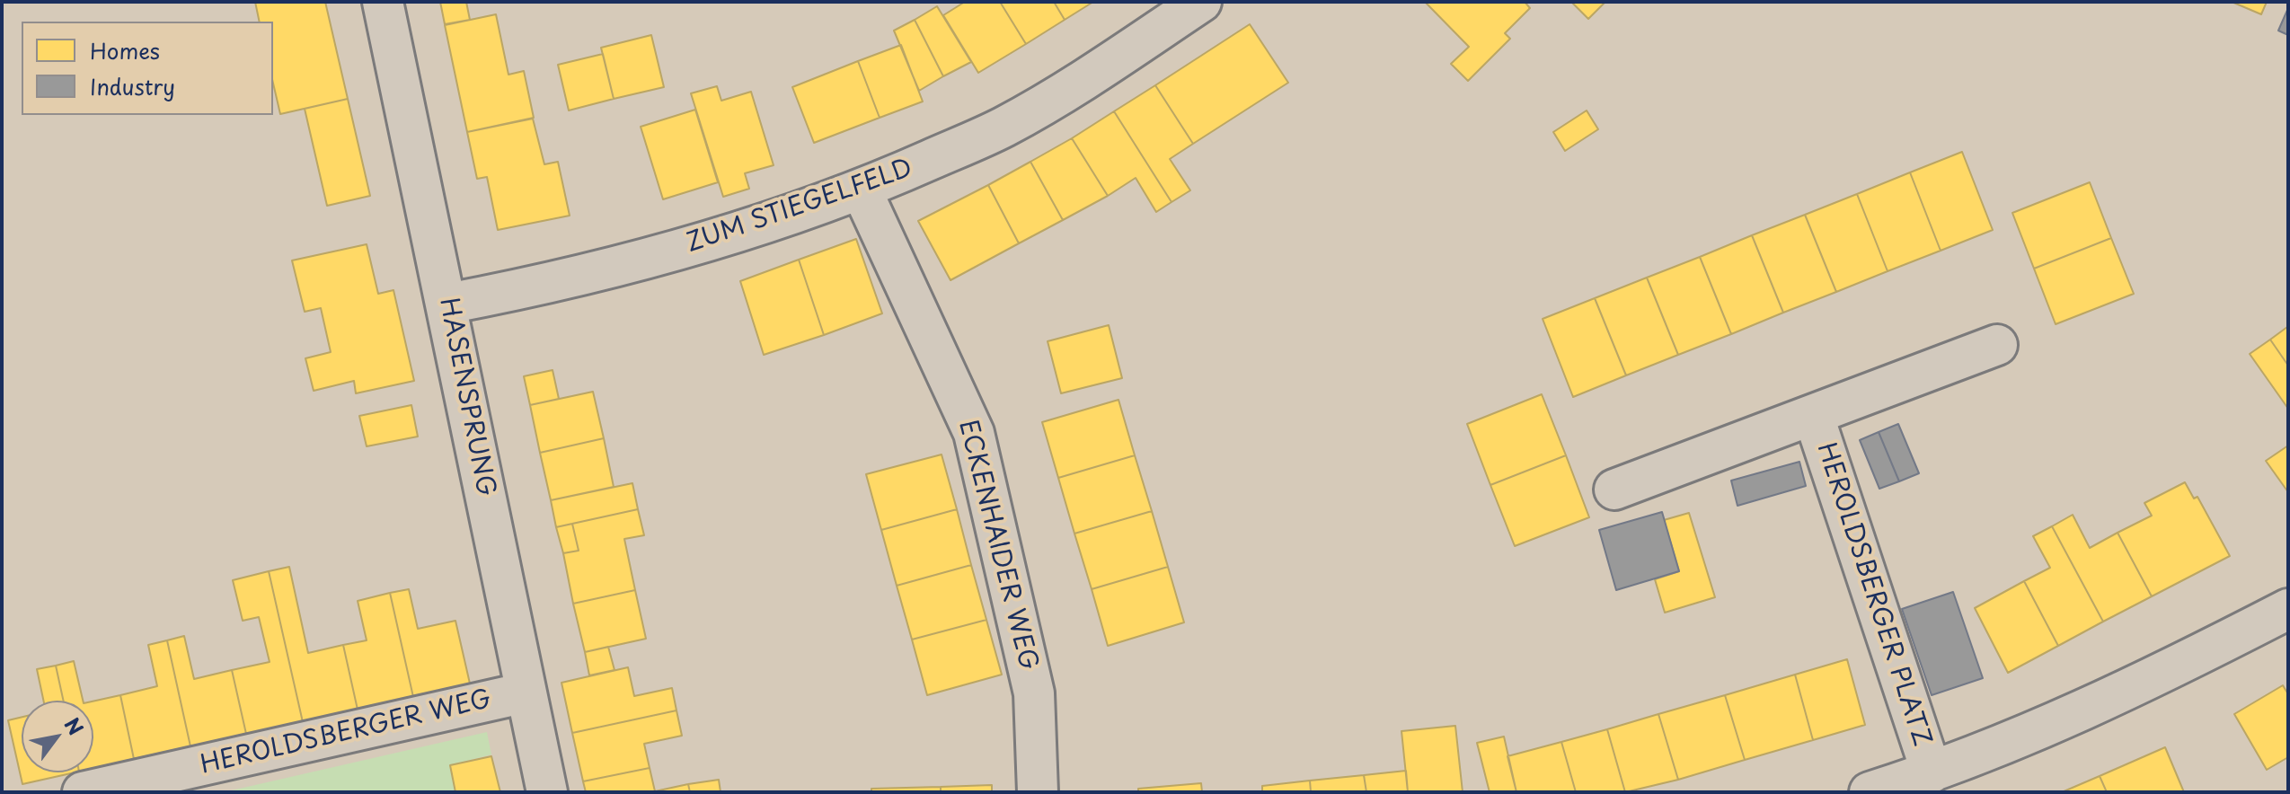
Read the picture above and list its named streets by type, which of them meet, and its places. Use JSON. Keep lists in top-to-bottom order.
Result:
{
  "streets": {
    "street": [
      "ZUM STIEGELFELD",
      "HASENSPRUNG",
      "ECKENHAIDER WEG",
      "HEROLDSBERGER PLATZ",
      "HEROLDSBERGER WEG"
    ]
  },
  "crossings": [
    ["ZUM STIEGELFELD", "HASENSPRUNG"],
    ["ZUM STIEGELFELD", "ECKENHAIDER WEG"],
    ["HASENSPRUNG", "HEROLDSBERGER WEG"]
  ],
  "legend": ["Homes", "Industry"],
  "north": "top right"
}
